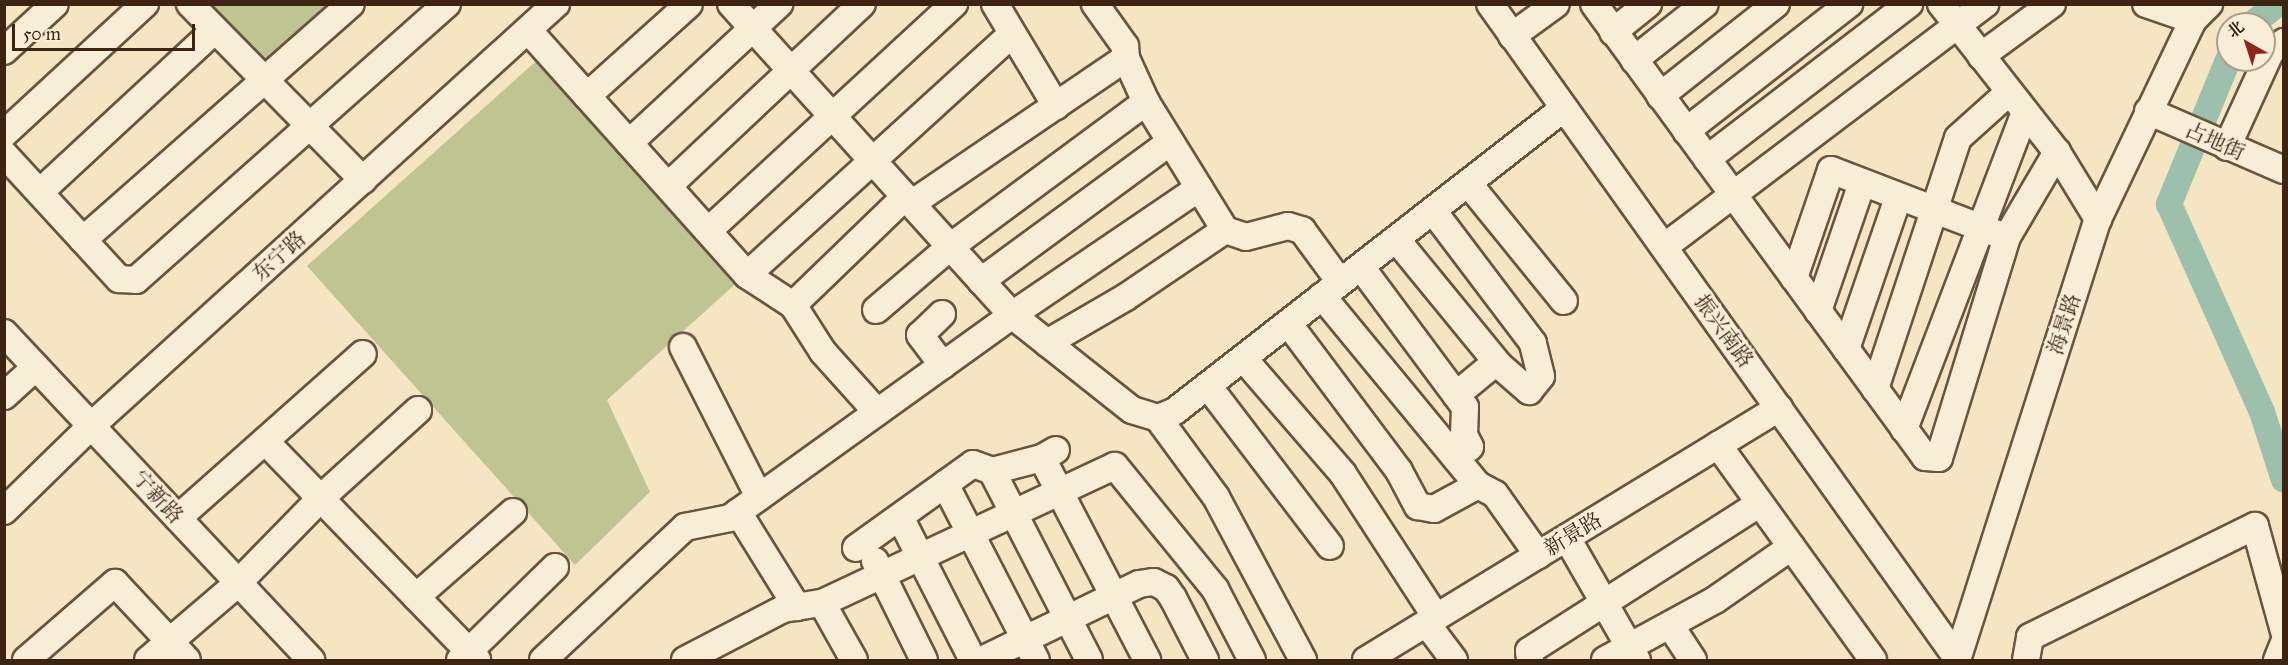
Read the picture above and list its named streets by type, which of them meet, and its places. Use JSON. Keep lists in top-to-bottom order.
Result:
{
  "streets": {
    "street": [
      "占地街",
      "东宁路",
      "海景路",
      "振兴南路",
      "宁新路",
      "新景路"
    ]
  },
  "crossings": [
    ["占地街", "海景路"],
    ["东宁路", "宁新路"],
    ["海景路", "振兴南路"],
    ["振兴南路", "新景路"]
  ],
  "scale_bar": "50 m",
  "north": "top left"
}
